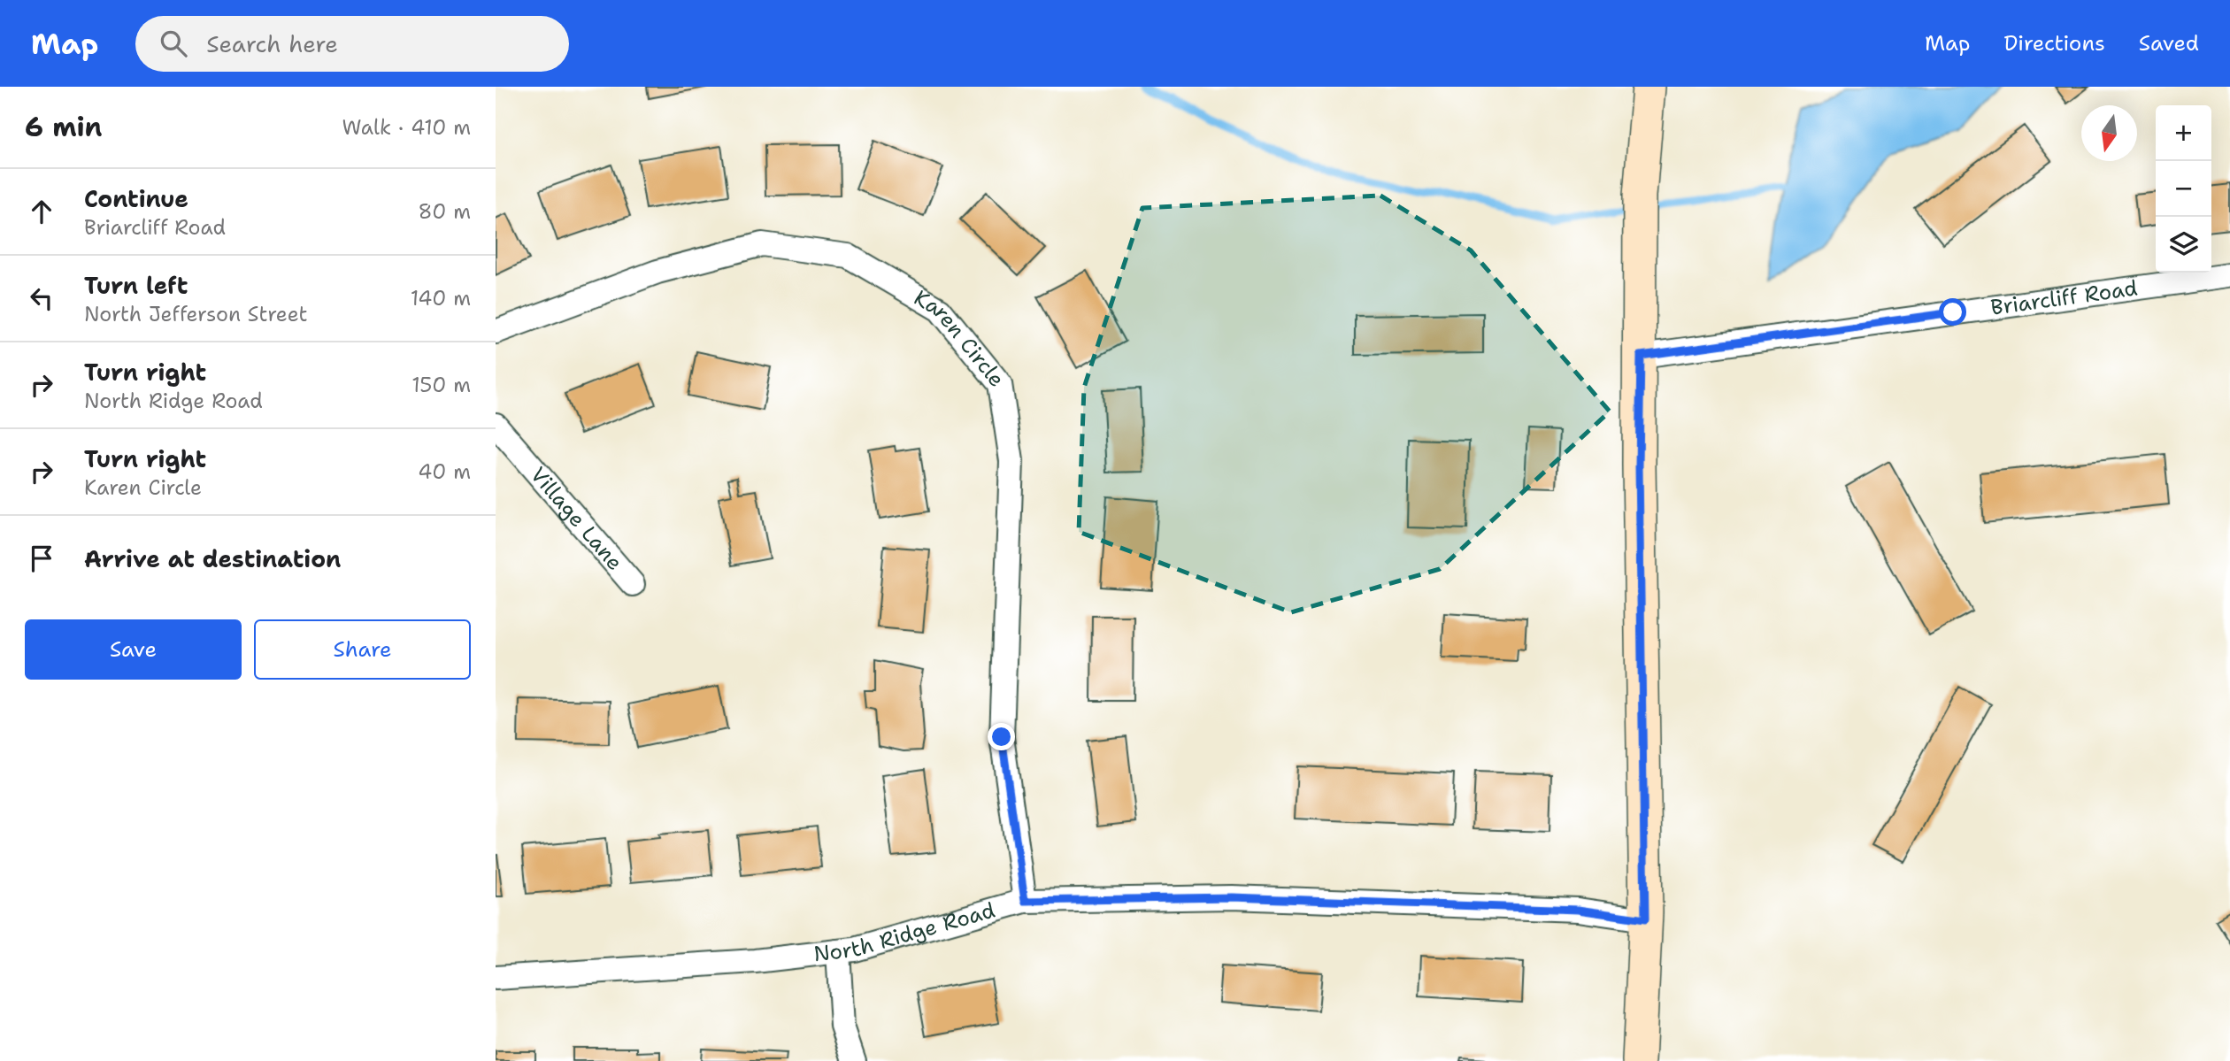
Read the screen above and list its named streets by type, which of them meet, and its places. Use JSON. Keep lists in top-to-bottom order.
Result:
{
  "streets": {
    "street": [
      "Briarcliff Road",
      "Karen Circle",
      "Village Lane",
      "North Ridge Road"
    ]
  },
  "crossings": [
    ["Karen Circle", "North Ridge Road"]
  ],
  "north": "bottom",
  "page": {
    "header": "Map",
    "search": "Search here",
    "nav": ["Map", "Directions", "Saved"],
    "heading": ["6 min", "Walk · 410 m"],
    "map_buttons": ["+", "−"],
    "list": [
      ["Continue", "Briarcliff Road", "80 m"],
      ["Turn left", "North Jefferson Street", "140 m"],
      ["Turn right", "North Ridge Road", "150 m"],
      ["Turn right", "Karen Circle", "40 m"],
      "Arrive at destination"
    ],
    "buttons": ["Save", "Share"]
  }
}
